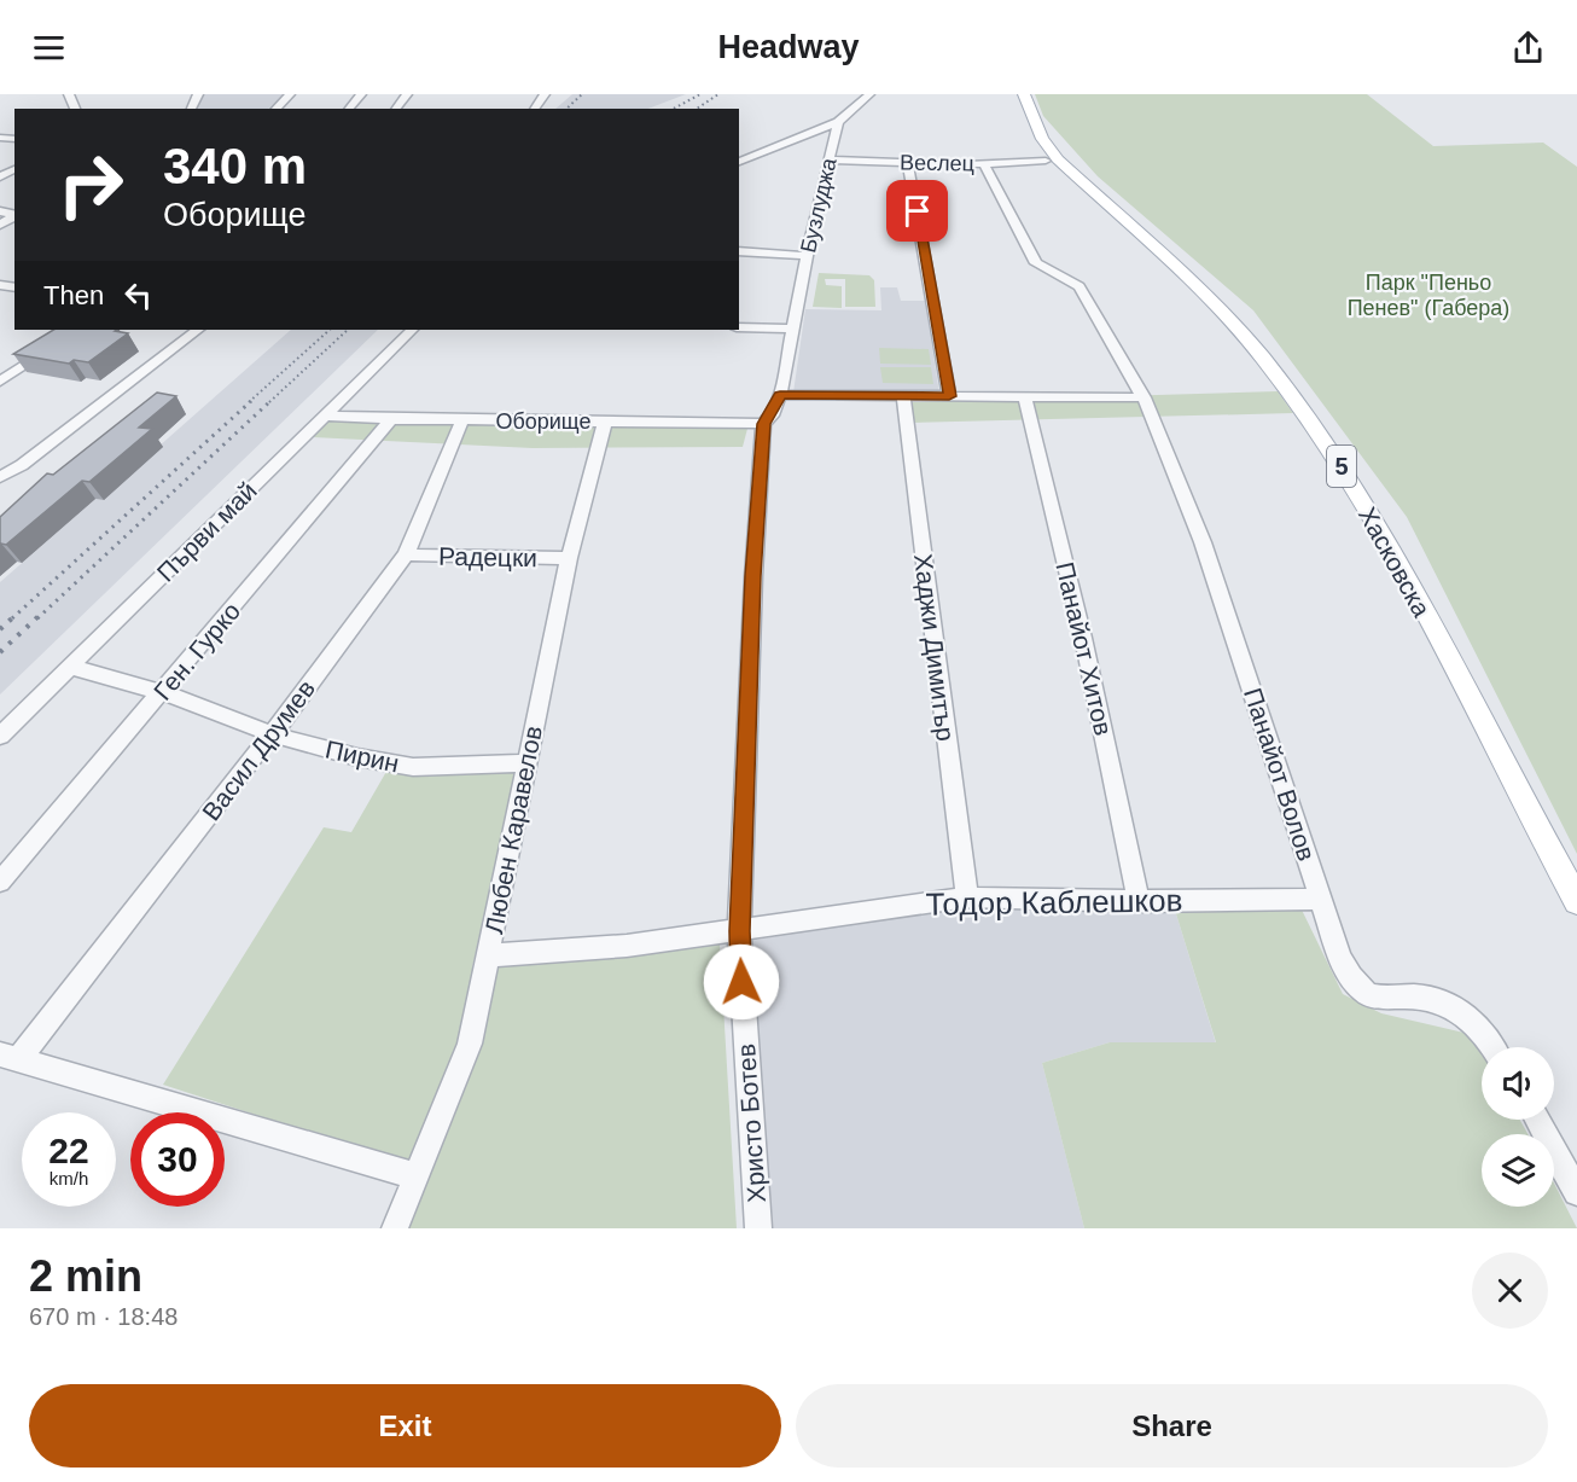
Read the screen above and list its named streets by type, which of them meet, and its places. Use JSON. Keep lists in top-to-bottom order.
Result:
{
  "streets": {
    "main road": ["5", "Хасковска"],
    "street": [
      "Веслец",
      "Бузлуджа",
      "Оборище",
      "Първи май",
      "Радецки",
      "Хаджи Димитър",
      "Панайот Хитов",
      "Ген. Гурко",
      "Васил Друмев",
      "Пирин",
      "Панайот Волов",
      "Любен Каравелов",
      "Тодор Каблешков",
      "Христо Ботев"
    ]
  },
  "crossings": [
    ["Веслец", "Бузлуджа"],
    ["Веслец", "Панайот Волов"],
    ["Бузлуджа", "Христо Ботев"],
    ["Оборище", "Първи май"],
    ["Оборище", "Ген. Гурко"],
    ["Оборище", "Васил Друмев"],
    ["Оборище", "Любен Каравелов"],
    ["Оборище", "Христо Ботев"],
    ["Първи май", "Пирин"],
    ["Радецки", "Васил Друмев"],
    ["Радецки", "Любен Каравелов"],
    ["Хаджи Димитър", "Тодор Каблешков"],
    ["Панайот Хитов", "Тодор Каблешков"],
    ["Ген. Гурко", "Пирин"],
    ["Васил Друмев", "Пирин"],
    ["Пирин", "Любен Каравелов"],
    ["Панайот Волов", "Тодор Каблешков"],
    ["Любен Каравелов", "Тодор Каблешков"],
    ["Тодор Каблешков", "Христо Ботев"]
  ],
  "parks": ["Парк \"Пеньо Пенев\" (Габера)"],
  "page": {
    "header": "Headway",
    "turn": ["340 m", "Оборище"],
    "then": "Then",
    "speed": "22 km/h",
    "limit": "30",
    "heading": ["2 min", "670 m · 18:48"],
    "buttons": ["Exit", "Share"]
  }
}
